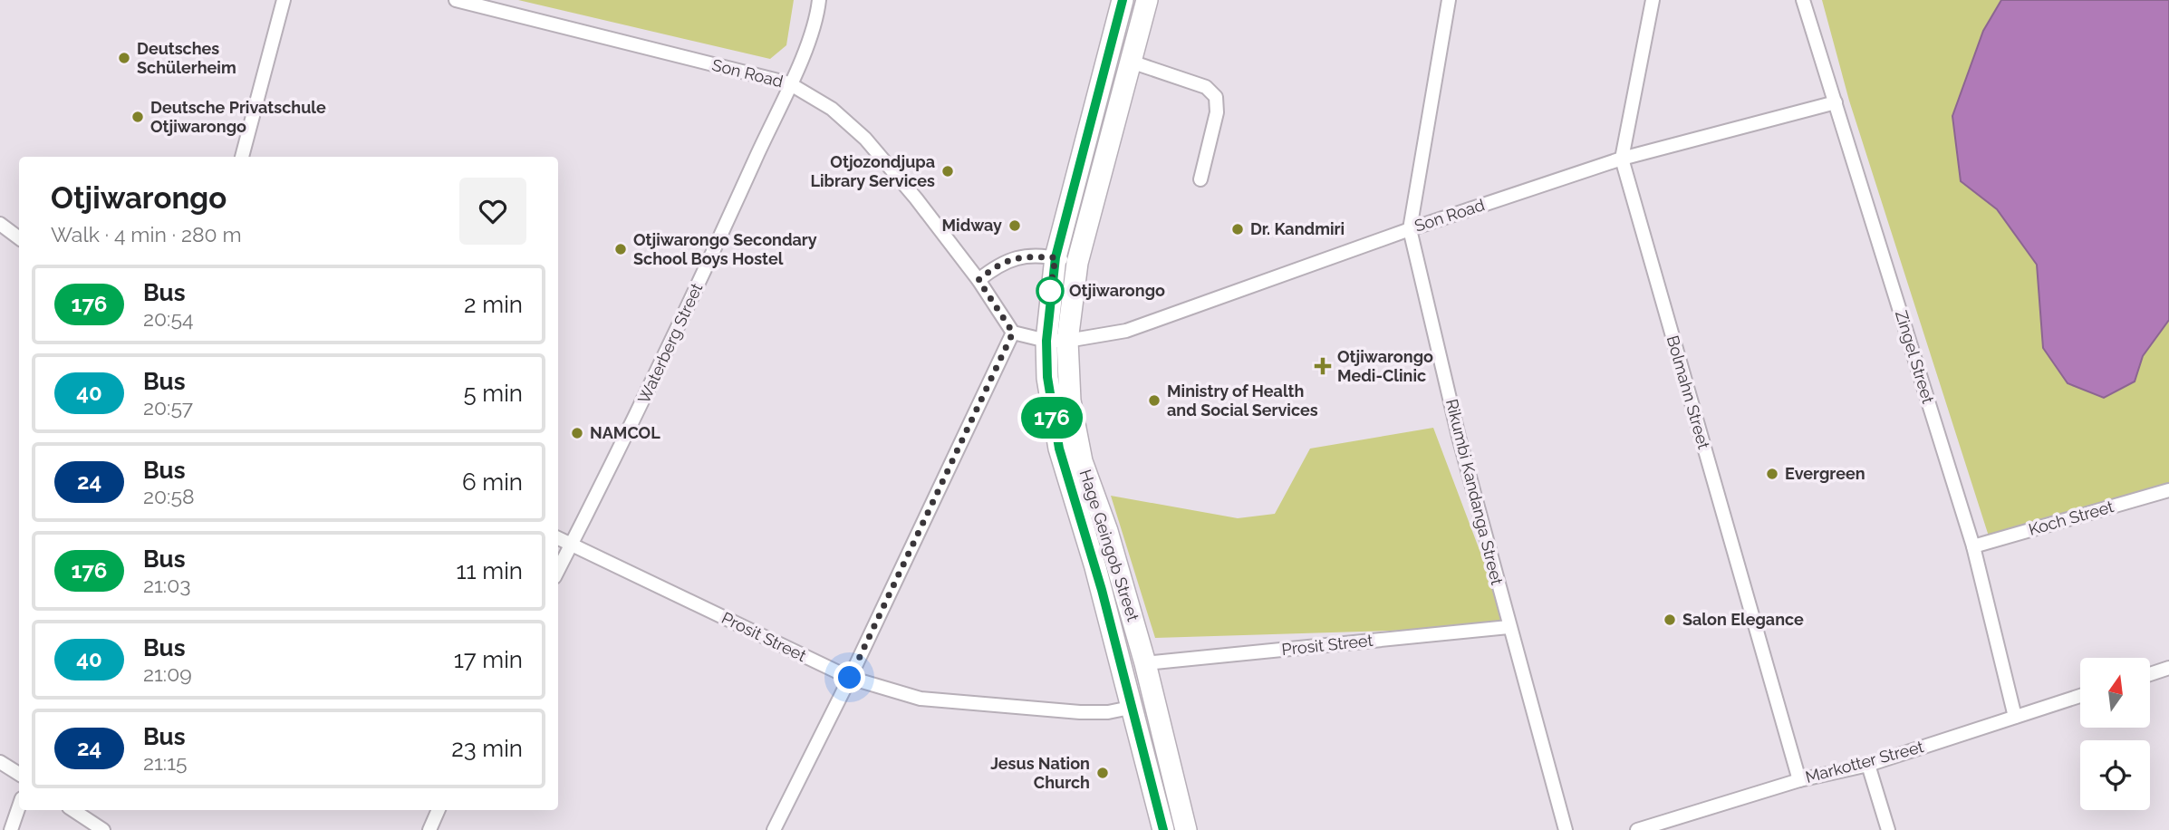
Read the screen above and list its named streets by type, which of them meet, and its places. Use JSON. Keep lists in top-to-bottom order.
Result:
{
  "streets": {
    "highway": ["Hage Geingob Street"],
    "street": [
      "Son Road",
      "Waterberg Street",
      "Zingel Street",
      "Bolmahn Street",
      "Rikumbi Kandanga Street",
      "Koch Street",
      "Prosit Street",
      "Markotter Street"
    ]
  },
  "crossings": [
    ["Son Road", "Waterberg Street"],
    ["Son Road", "Zingel Street"],
    ["Son Road", "Bolmahn Street"],
    ["Son Road", "Rikumbi Kandanga Street"],
    ["Son Road", "Hage Geingob Street"],
    ["Waterberg Street", "Prosit Street"],
    ["Zingel Street", "Koch Street"],
    ["Zingel Street", "Markotter Street"],
    ["Bolmahn Street", "Markotter Street"],
    ["Rikumbi Kandanga Street", "Prosit Street"],
    ["Hage Geingob Street", "Prosit Street"]
  ],
  "places": {
    "other": [
      "Deutsches Schülerheim",
      "Deutsche Privatschule Otjiwarongo",
      "Otjozondjupa Library Services",
      "Midway",
      "Dr. Kandmiri",
      "Otjiwarongo Secondary School Boys Hostel",
      "Otjiwarongo",
      "Ministry of Health and Social Services",
      "NAMCOL",
      "Evergreen",
      "Salon Elegance",
      "Jesus Nation Church"
    ],
    "health": ["Otjiwarongo Medi-Clinic"]
  },
  "lines": ["bus line 176"],
  "north": "top",
  "page": {
    "on_map": "176",
    "heading": ["Otjiwarongo", "Walk · 4 min · 280 m"],
    "list": [
      {
        "mark": "176",
        "name": "Bus",
        "note": "20:54",
        "value": "2 min"
      },
      {
        "mark": "40",
        "name": "Bus",
        "note": "20:57",
        "value": "5 min"
      },
      {
        "mark": "24",
        "name": "Bus",
        "note": "20:58",
        "value": "6 min"
      },
      {
        "mark": "176",
        "name": "Bus",
        "note": "21:03",
        "value": "11 min"
      },
      {
        "mark": "40",
        "name": "Bus",
        "note": "21:09",
        "value": "17 min"
      },
      {
        "mark": "24",
        "name": "Bus",
        "note": "21:15",
        "value": "23 min"
      }
    ]
  }
}
